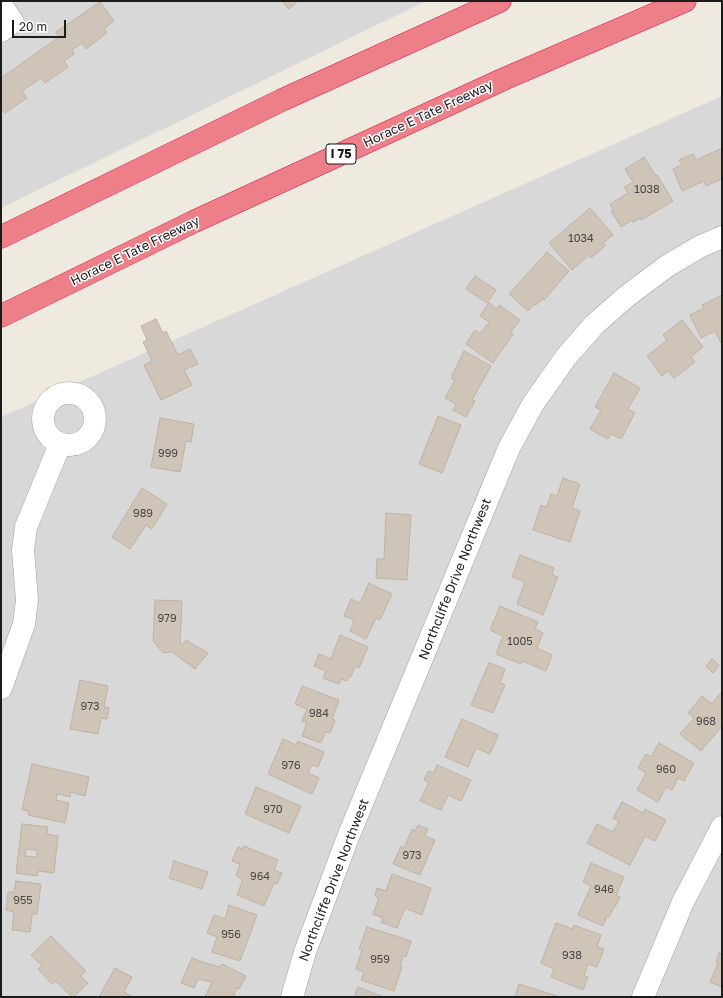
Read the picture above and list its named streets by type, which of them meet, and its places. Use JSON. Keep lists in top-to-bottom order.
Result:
{
  "streets": {
    "highway": ["Horace E Tate Freeway", "I 75"],
    "street": ["Northcliffe Drive Northwest"]
  },
  "house_numbers": [
    "1038",
    "1034",
    "999",
    "989",
    "979",
    "1005",
    "973",
    "984",
    "968",
    "976",
    "960",
    "970",
    "973",
    "964",
    "946",
    "955",
    "956",
    "938",
    "959"
  ],
  "scale_bar": "20 m"
}
